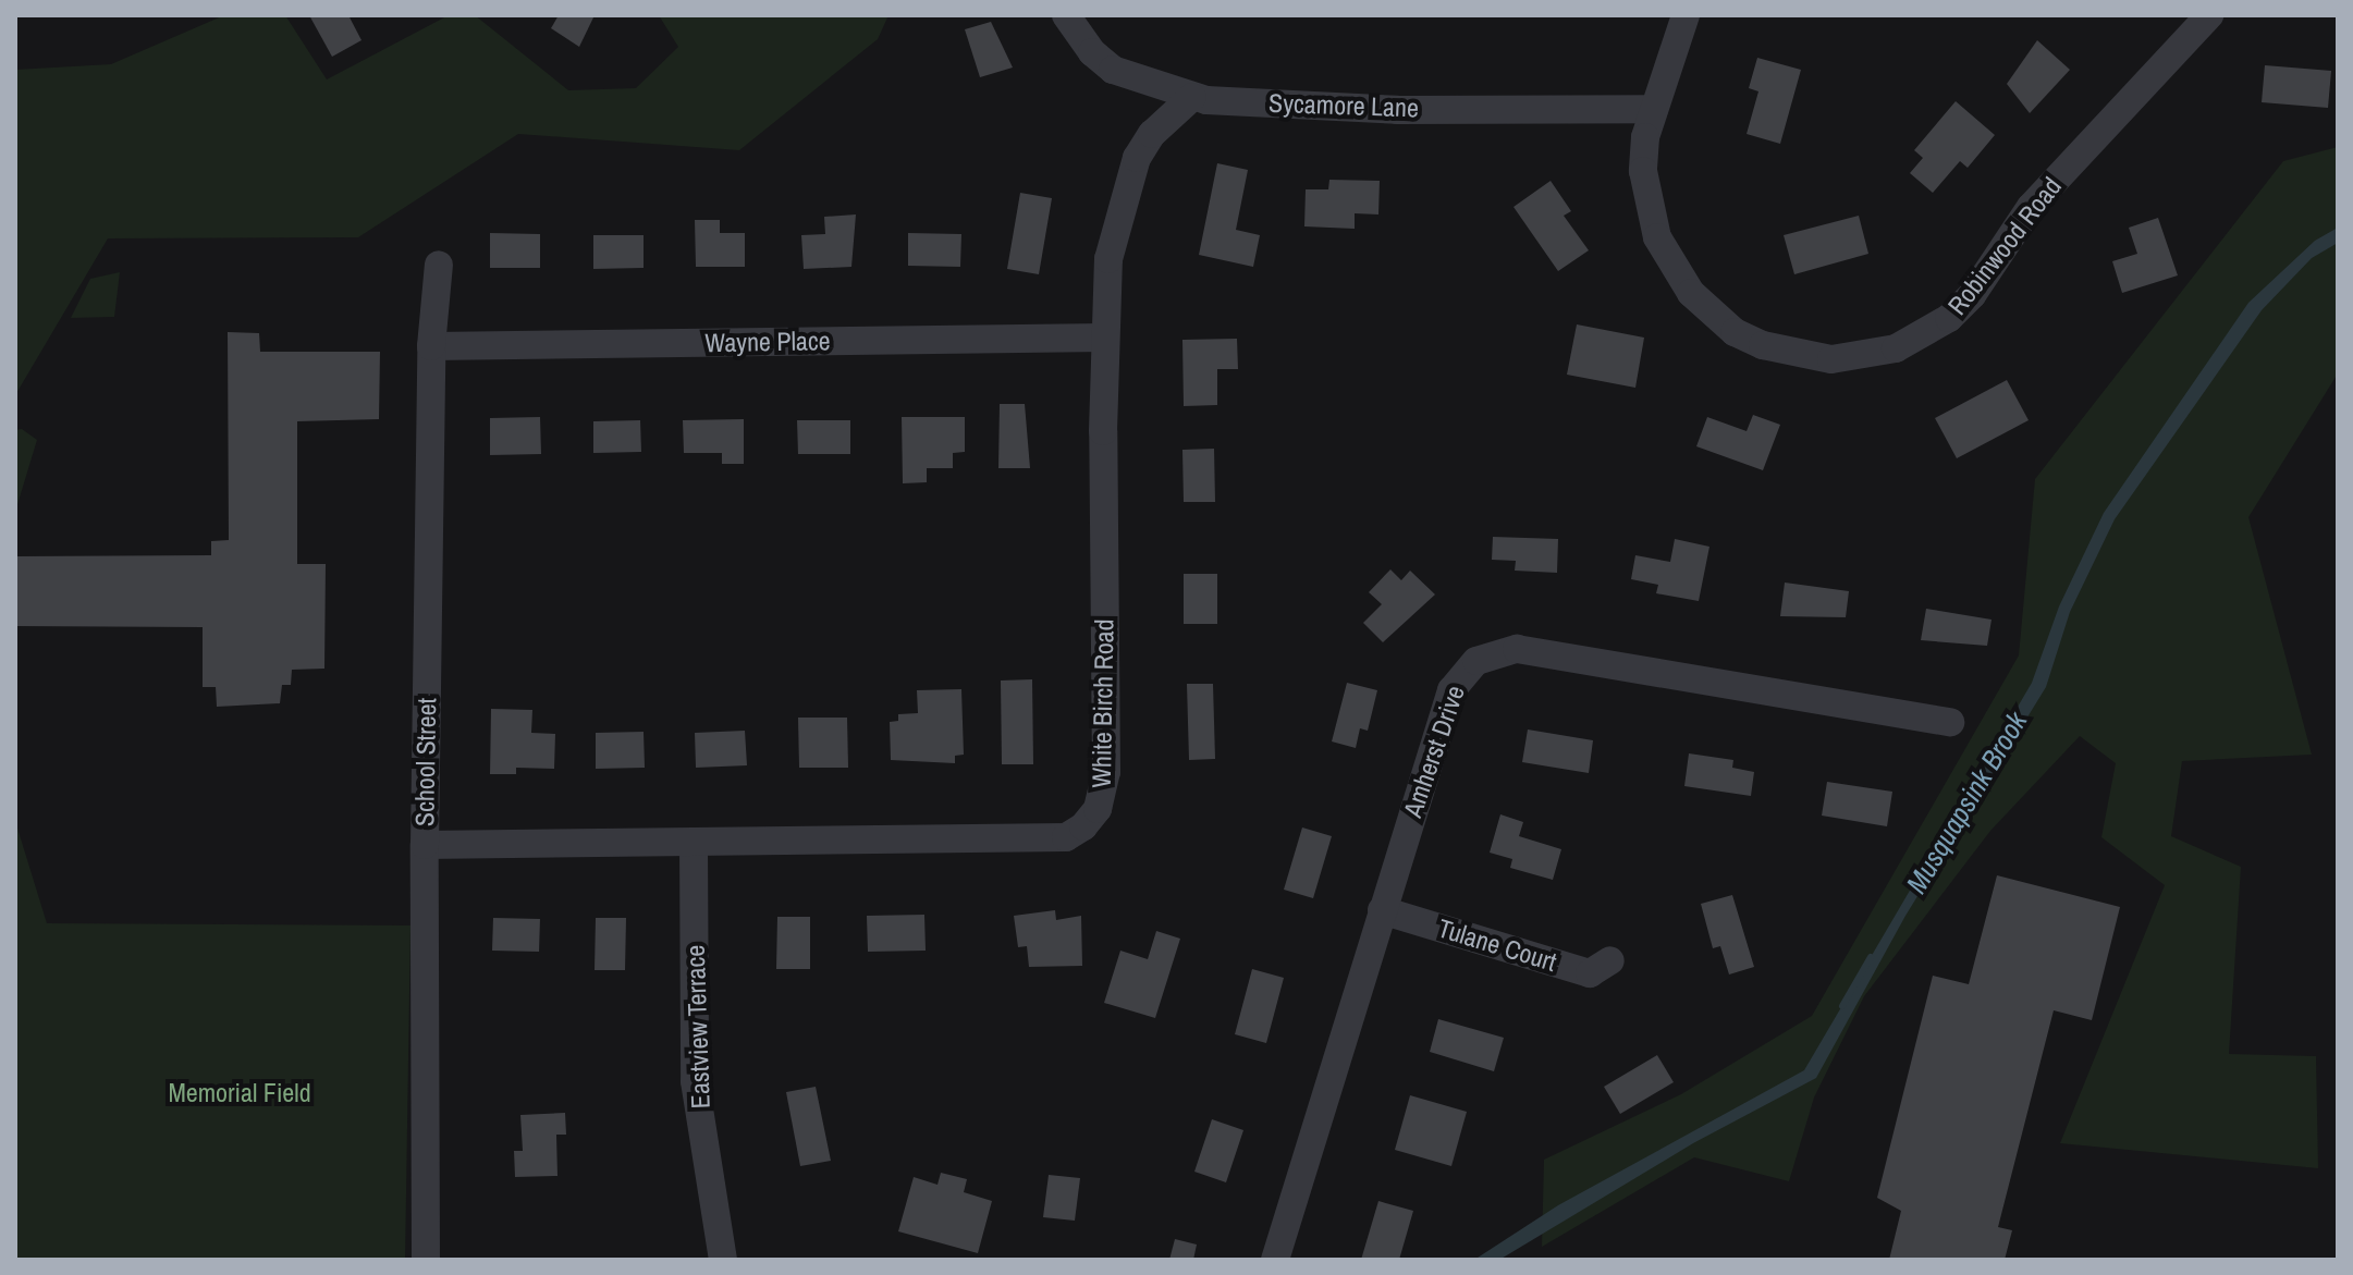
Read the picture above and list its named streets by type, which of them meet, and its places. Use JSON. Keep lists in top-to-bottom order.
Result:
{
  "streets": {
    "street": [
      "Sycamore Lane",
      "Robinwood Road",
      "Wayne Place",
      "White Birch Road",
      "Amherst Drive",
      "School Street",
      "Tulane Court",
      "Eastview Terrace"
    ]
  },
  "crossings": [
    ["Sycamore Lane", "Robinwood Road"],
    ["Sycamore Lane", "White Birch Road"],
    ["Wayne Place", "White Birch Road"],
    ["Wayne Place", "School Street"],
    ["White Birch Road", "School Street"],
    ["White Birch Road", "Eastview Terrace"],
    ["Amherst Drive", "Tulane Court"]
  ],
  "water": ["Musquapsink Brook"],
  "parks": ["Memorial Field"]
}
